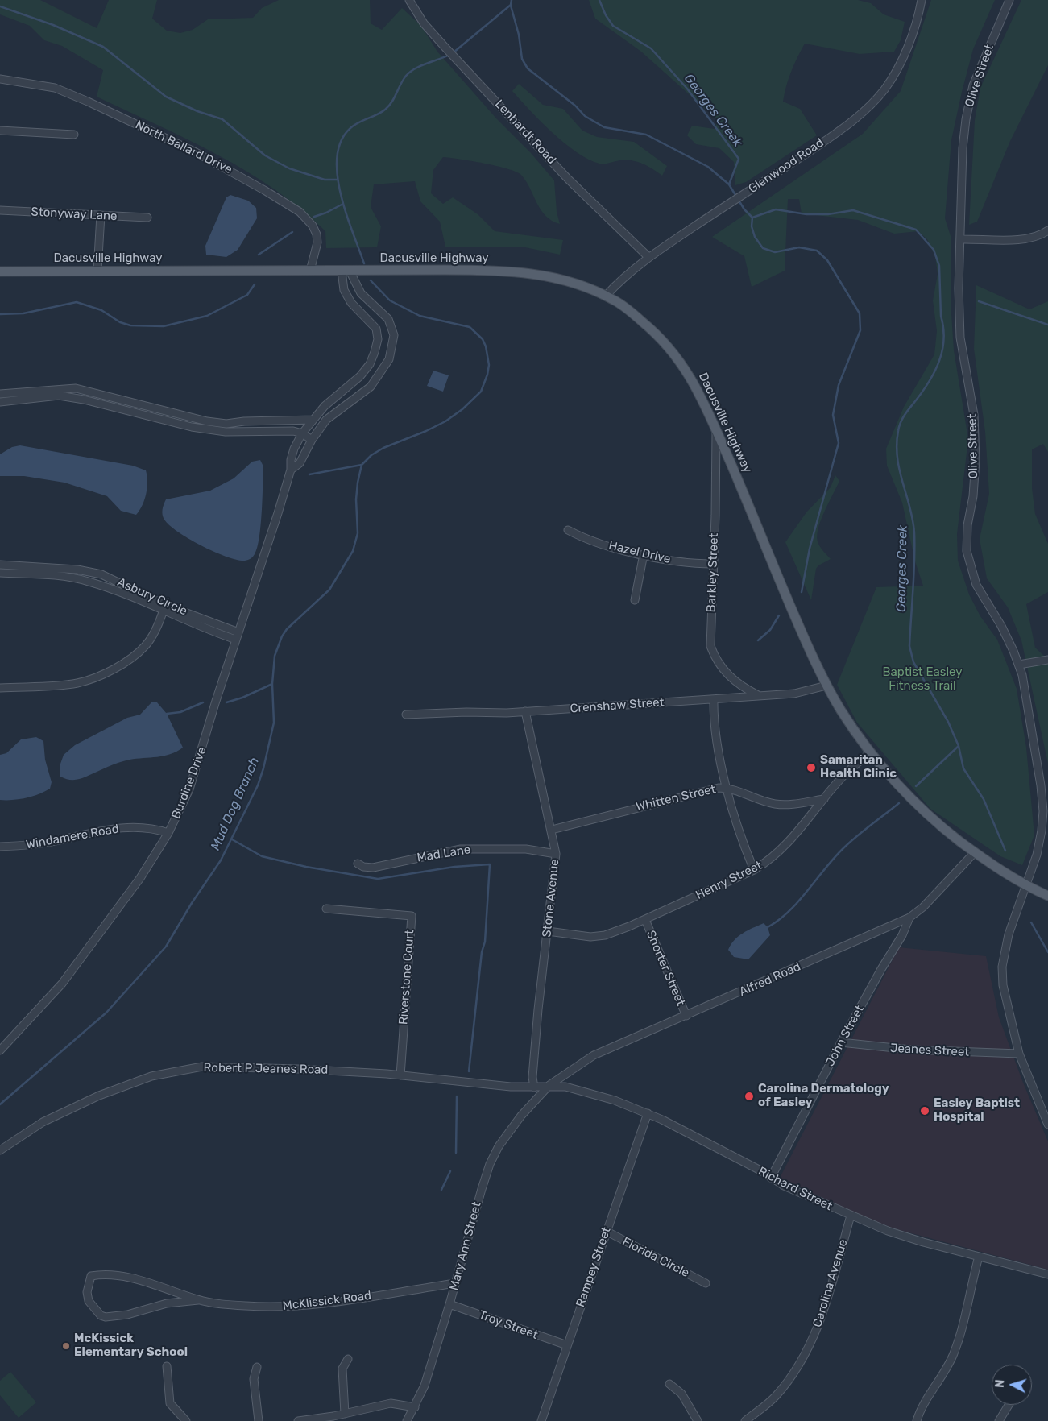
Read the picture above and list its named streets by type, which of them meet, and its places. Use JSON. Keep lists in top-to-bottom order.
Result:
{
  "streets": {
    "main road": ["Dacusville Highway"],
    "street": [
      "Olive Street",
      "Lenhardt Road",
      "North Ballard Drive",
      "Glenwood Road",
      "Stonyway Lane",
      "Hazel Drive",
      "Barkley Street",
      "Asbury Circle",
      "Crenshaw Street",
      "Burdine Drive",
      "Whitten Street",
      "Windamere Road",
      "Mad Lane",
      "Henry Street",
      "Stone Avenue",
      "Shorter Street",
      "Riverstone Court",
      "Alfred Road",
      "John Street",
      "Jeanes Street",
      "Robert P Jeanes Road",
      "Richard Street",
      "Mary Ann Street",
      "Florida Circle",
      "Rampey Street",
      "Carolina Avenue",
      "McKlissick Road",
      "Troy Street"
    ]
  },
  "crossings": [
    ["Olive Street", "Dacusville Highway"],
    ["Olive Street", "Jeanes Street"],
    ["Lenhardt Road", "Glenwood Road"],
    ["North Ballard Drive", "Dacusville Highway"],
    ["Glenwood Road", "Dacusville Highway"],
    ["Dacusville Highway", "Barkley Street"],
    ["Dacusville Highway", "Crenshaw Street"],
    ["Dacusville Highway", "Burdine Drive"],
    ["Dacusville Highway", "Henry Street"],
    ["Dacusville Highway", "Alfred Road"],
    ["Hazel Drive", "Barkley Street"],
    ["Barkley Street", "Crenshaw Street"],
    ["Asbury Circle", "Burdine Drive"],
    ["Crenshaw Street", "Stone Avenue"],
    ["Burdine Drive", "Windamere Road"],
    ["Whitten Street", "Henry Street"],
    ["Whitten Street", "Stone Avenue"],
    ["Mad Lane", "Stone Avenue"],
    ["Henry Street", "Stone Avenue"],
    ["Henry Street", "Shorter Street"],
    ["Stone Avenue", "Robert P Jeanes Road"],
    ["Shorter Street", "Alfred Road"],
    ["Riverstone Court", "Robert P Jeanes Road"],
    ["Alfred Road", "John Street"],
    ["Alfred Road", "Robert P Jeanes Road"],
    ["Alfred Road", "Richard Street"],
    ["Alfred Road", "Mary Ann Street"],
    ["John Street", "Jeanes Street"],
    ["John Street", "Richard Street"],
    ["Robert P Jeanes Road", "Richard Street"],
    ["Robert P Jeanes Road", "Mary Ann Street"],
    ["Richard Street", "Mary Ann Street"],
    ["Richard Street", "Rampey Street"],
    ["Richard Street", "Carolina Avenue"],
    ["Mary Ann Street", "McKlissick Road"],
    ["Mary Ann Street", "Troy Street"],
    ["Florida Circle", "Rampey Street"],
    ["Rampey Street", "Troy Street"]
  ],
  "water": ["Georges Creek", "Mud Dog Branch"],
  "parks": ["Baptist Easley Fitness Trail"],
  "places": [
    "Samaritan Health Clinic",
    "Carolina Dermatology of Easley",
    "Easley Baptist Hospital",
    "McKissick Elementary School"
  ],
  "north": "left"
}
